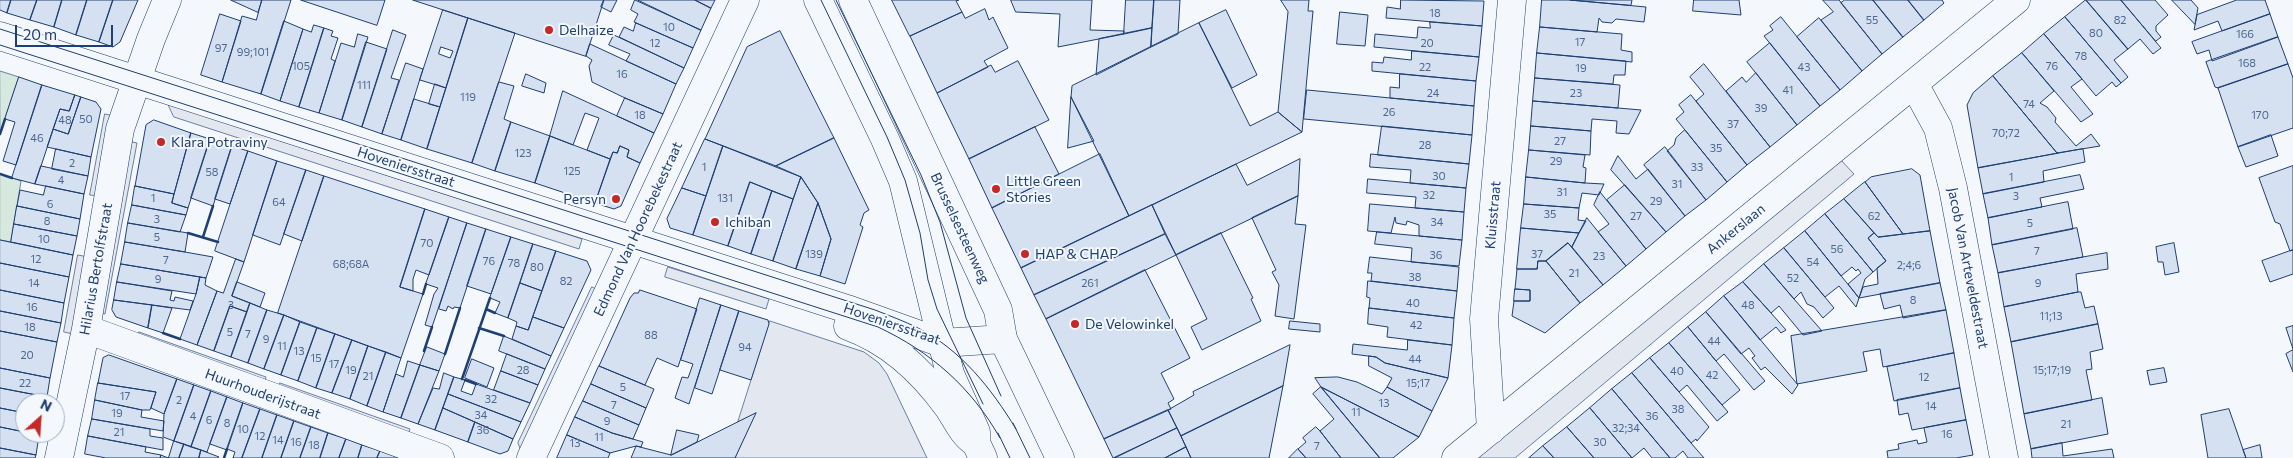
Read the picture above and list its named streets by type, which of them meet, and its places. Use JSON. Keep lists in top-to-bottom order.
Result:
{
  "streets": {
    "street": [
      "Hoveniersstraat",
      "Kluisstraat",
      "Brusselsesteenweg",
      "Edmond Van Hoorebekestraat",
      "Ankerslaan",
      "Jacob Van Arteveldestraat",
      "Hilarius Bertolfstraat",
      "Huurhouderijstraat"
    ]
  },
  "crossings": [
    ["Hoveniersstraat", "Brusselsesteenweg"],
    ["Hoveniersstraat", "Edmond Van Hoorebekestraat"],
    ["Hoveniersstraat", "Hilarius Bertolfstraat"],
    ["Kluisstraat", "Ankerslaan"],
    ["Ankerslaan", "Jacob Van Arteveldestraat"],
    ["Hilarius Bertolfstraat", "Huurhouderijstraat"]
  ],
  "places": [
    "Delhaize",
    "Klara Potraviny",
    "Little Green Stories",
    "Persyn",
    "Ichiban",
    "HAP & CHAP",
    "De Velowinkel"
  ],
  "house_numbers": [
    "18",
    "55",
    "82",
    "10",
    "80",
    "166",
    "17",
    "12",
    "20",
    "97",
    "99;101",
    "78",
    "168",
    "105",
    "76",
    "22",
    "43",
    "19",
    "16",
    "111",
    "41",
    "24",
    "23",
    "119",
    "74",
    "39",
    "26",
    "18",
    "170",
    "50",
    "48",
    "37",
    "70;72",
    "46",
    "27",
    "28",
    "35",
    "123",
    "29",
    "2",
    "1",
    "33",
    "125",
    "58",
    "30",
    "1",
    "4",
    "31",
    "31",
    "32",
    "3",
    "1",
    "131",
    "29",
    "64",
    "6",
    "35",
    "27",
    "62",
    "3",
    "8",
    "34",
    "5",
    "5",
    "10",
    "70",
    "56",
    "7",
    "139",
    "37",
    "36",
    "23",
    "12",
    "7",
    "76",
    "54",
    "78",
    "68;68A",
    "2;4;6",
    "80",
    "21",
    "38",
    "52",
    "9",
    "82",
    "14",
    "261",
    "9",
    "8",
    "40",
    "3",
    "48",
    "16",
    "11;13",
    "42",
    "18",
    "5",
    "7",
    "88",
    "9",
    "44",
    "11",
    "94",
    "13",
    "20",
    "15",
    "44",
    "17",
    "19",
    "28",
    "15;17;19",
    "40",
    "42",
    "21",
    "12",
    "22",
    "15;17",
    "5",
    "17",
    "32",
    "2",
    "13",
    "7",
    "14",
    "38",
    "11",
    "19",
    "34",
    "4",
    "36",
    "6",
    "9",
    "8",
    "21",
    "32;34",
    "10",
    "36",
    "21",
    "16",
    "12",
    "11",
    "14",
    "16",
    "30",
    "13",
    "18",
    "7"
  ],
  "scale_bar": "20 m",
  "north": "top right"
}
